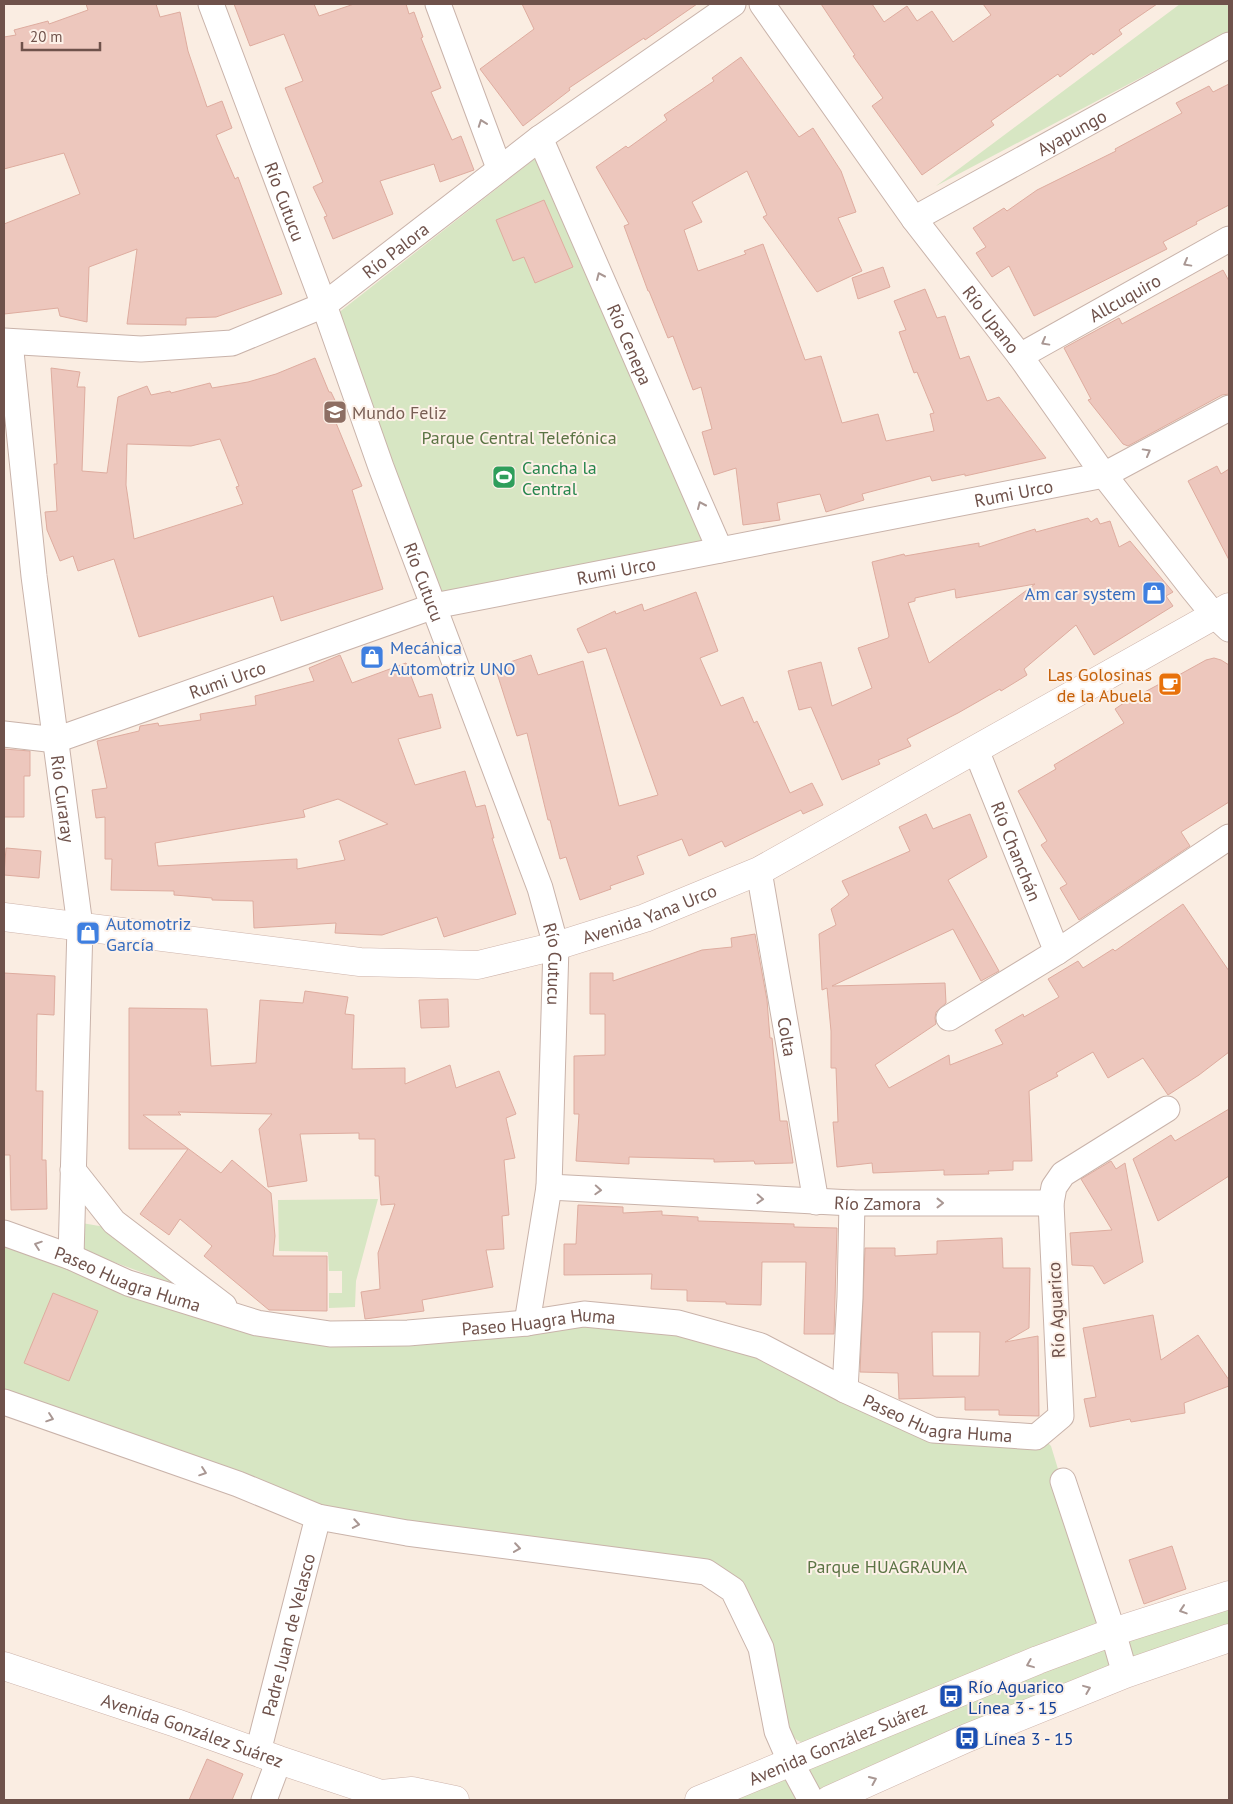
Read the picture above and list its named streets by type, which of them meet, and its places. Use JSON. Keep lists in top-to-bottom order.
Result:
{
  "streets": {
    "main road": ["Avenida Yana Urco", "Avenida González Suárez"],
    "street": [
      "Ayapungo",
      "Río Cutucu",
      "Río Palora",
      "Allcuquiro",
      "Río Upano",
      "Río Cenepa",
      "Rumi Urco",
      "Río Curaray",
      "Río Chanchán",
      "Colta",
      "Río Zamora",
      "Paseo Huagra Huma",
      "Río Aguarico",
      "Padre Juan de Velasco"
    ]
  },
  "crossings": [
    ["Ayapungo", "Río Upano"],
    ["Río Cutucu", "Río Palora"],
    ["Río Cutucu", "Rumi Urco"],
    ["Río Cutucu", "Avenida Yana Urco"],
    ["Río Cutucu", "Río Zamora"],
    ["Río Cutucu", "Paseo Huagra Huma"],
    ["Río Palora", "Río Cenepa"],
    ["Río Palora", "Río Curaray"],
    ["Allcuquiro", "Río Upano"],
    ["Río Upano", "Rumi Urco"],
    ["Río Upano", "Avenida Yana Urco"],
    ["Río Cenepa", "Rumi Urco"],
    ["Rumi Urco", "Río Curaray"],
    ["Río Curaray", "Avenida Yana Urco"],
    ["Río Curaray", "Paseo Huagra Huma"],
    ["Río Chanchán", "Avenida Yana Urco"],
    ["Avenida Yana Urco", "Colta"],
    ["Colta", "Río Zamora"],
    ["Río Zamora", "Río Aguarico"],
    ["Paseo Huagra Huma", "Río Aguarico"],
    ["Padre Juan de Velasco", "Avenida González Suárez"]
  ],
  "one_way": ["Allcuquiro", "Río Cenepa", "Río Zamora"],
  "parks": ["Parque Central Telefónica", "Parque HUAGRAUMA"],
  "places": {
    "school or university": ["Mundo Feliz"],
    "sports": ["Cancha la Central"],
    "shop": ["Am car system", "Mecánica Automotriz UNO", "Automotriz García"],
    "cafe": ["Las Golosinas de la Abuela"],
    "bus stop": ["Río Aguarico Línea 3 - 15", "Línea 3 - 15"]
  },
  "scale_bar": "20 m"
}
